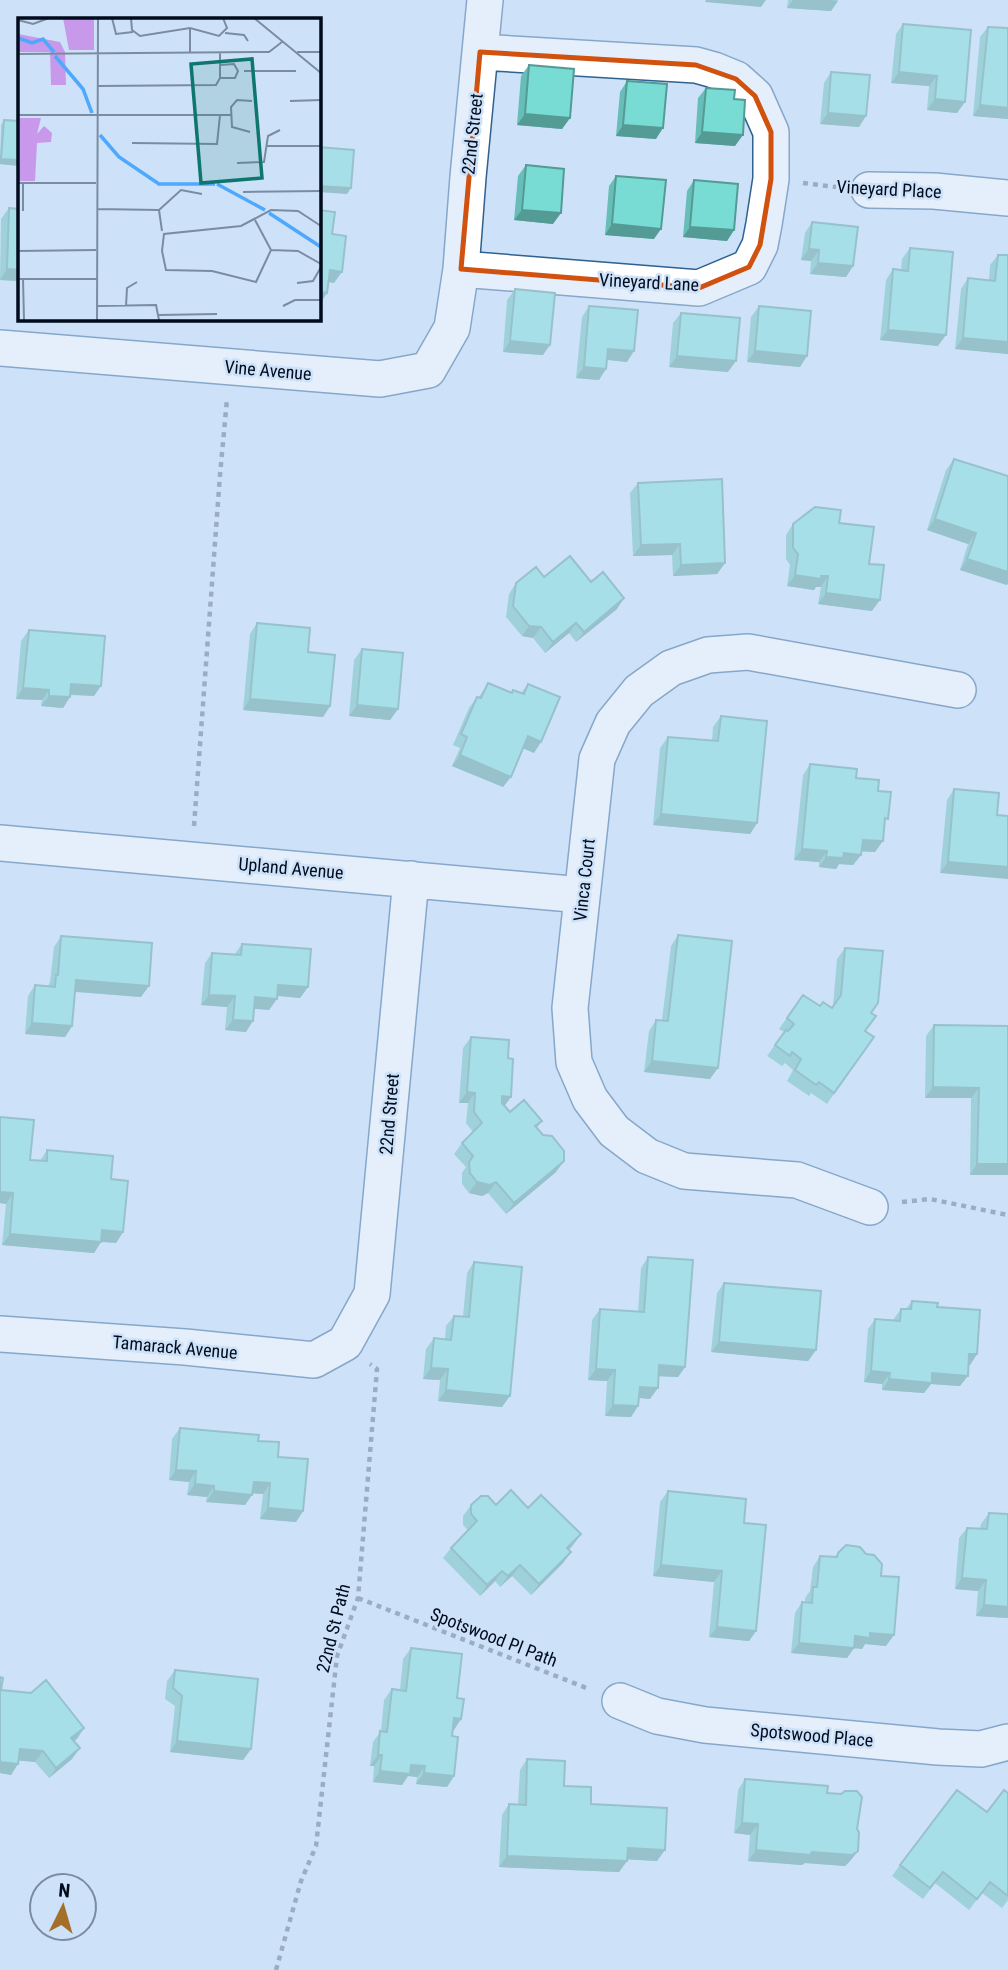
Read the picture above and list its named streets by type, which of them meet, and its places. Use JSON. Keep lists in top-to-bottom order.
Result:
{
  "streets": {
    "street": [
      "22nd Street",
      "Vineyard Place",
      "Vineyard Lane",
      "Vine Avenue",
      "Upland Avenue",
      "Vinca Court",
      "Tamarack Avenue",
      "Spotswood Place"
    ],
    "path": ["22nd St Path", "Spotswood Pl Path"]
  },
  "crossings": [
    ["22nd Street", "Vineyard Lane"],
    ["22nd Street", "Vine Avenue"],
    ["22nd Street", "Upland Avenue"],
    ["22nd Street", "Tamarack Avenue"],
    ["22nd Street", "22nd St Path"],
    ["Vineyard Place", "Vineyard Lane"],
    ["Vineyard Lane", "Vine Avenue"],
    ["Upland Avenue", "Vinca Court"],
    ["Tamarack Avenue", "22nd St Path"],
    ["22nd St Path", "Spotswood Pl Path"],
    ["Spotswood Pl Path", "Spotswood Place"]
  ],
  "north": "top"
}
